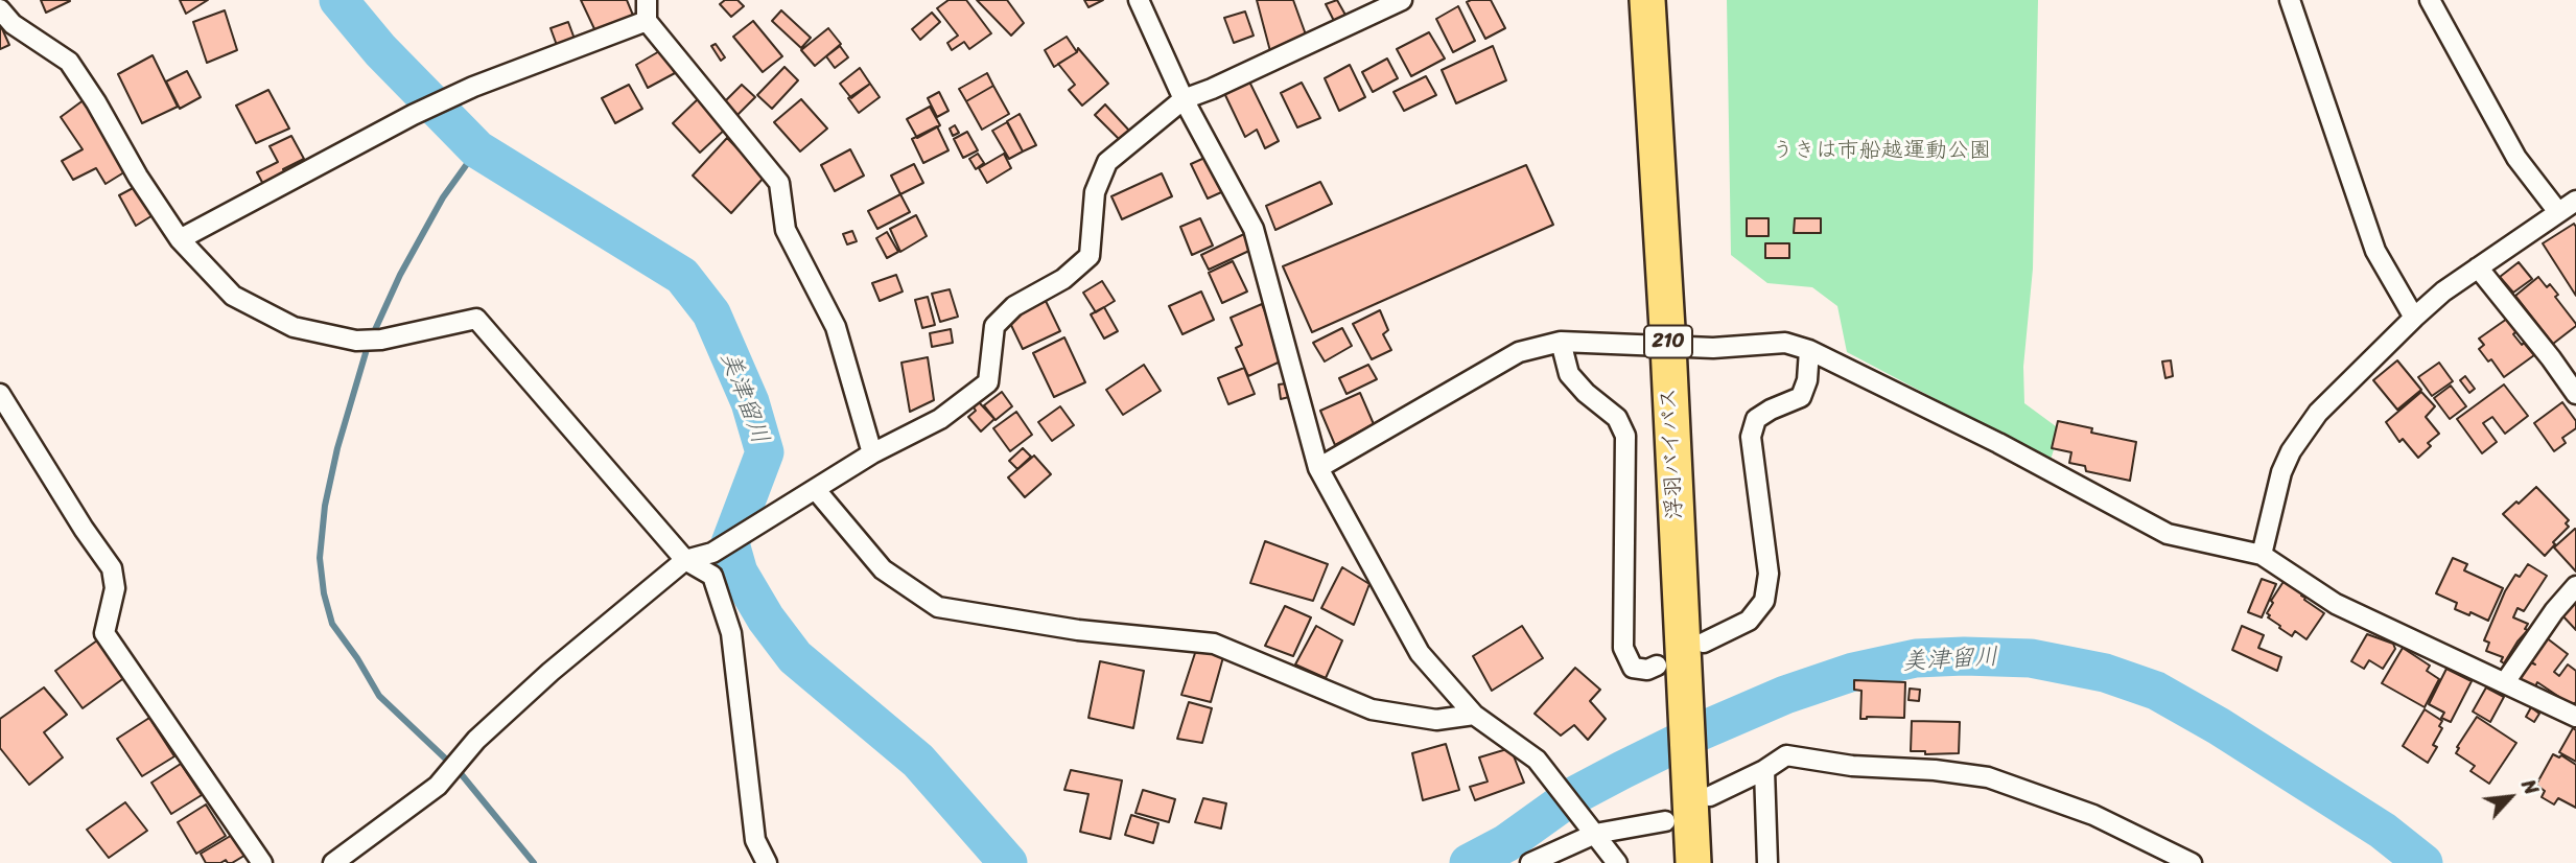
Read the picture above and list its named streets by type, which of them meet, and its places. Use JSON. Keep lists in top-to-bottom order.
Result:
{
  "streets": {
    "highway": ["210", "浮羽バイパス"]
  },
  "water": ["美津留川"],
  "parks": ["うきは市船越運動公園"],
  "north": "top right"
}
